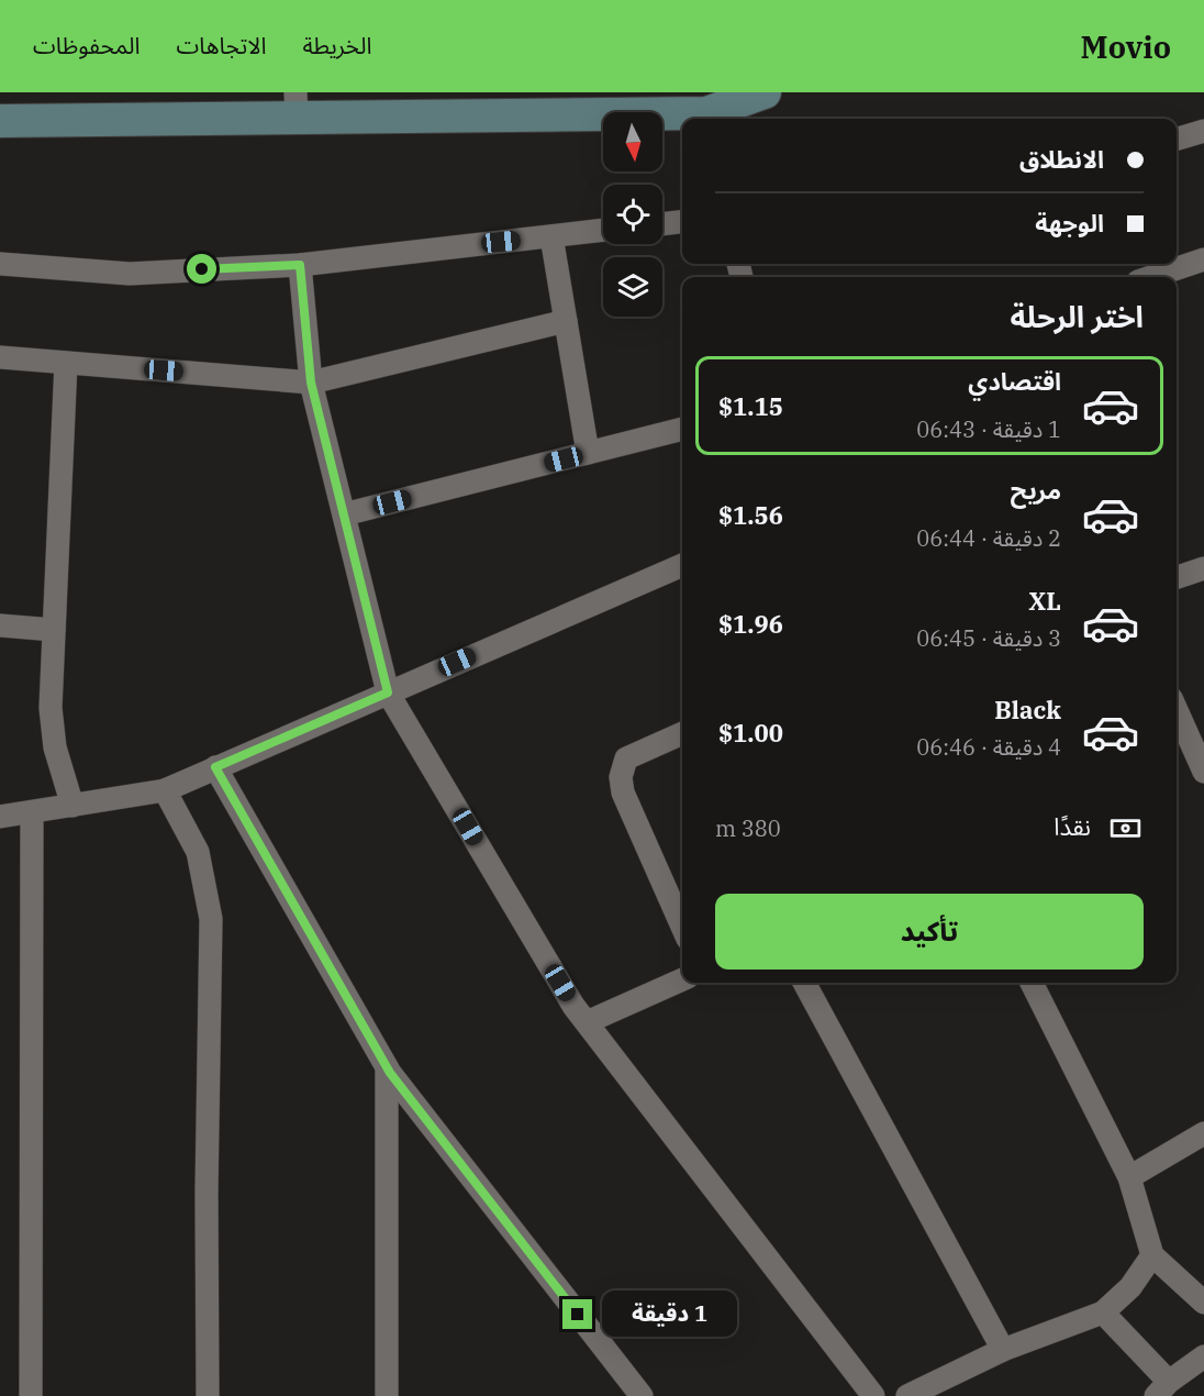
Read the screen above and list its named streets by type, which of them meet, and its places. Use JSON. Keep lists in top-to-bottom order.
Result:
{
  "north": "bottom",
  "page": {
    "header": "Movio",
    "nav": ["الخريطة", "الاتجاهات", "المحفوظات"],
    "banner": ["الانطلاق", "الوجهة"],
    "heading": "اختر الرحلة",
    "list": [
      {
        "name": "اقتصادي",
        "note": "1 دقيقة · 06:43",
        "value": "$1.15"
      },
      {
        "name": "مريح",
        "note": "2 دقيقة · 06:44",
        "value": "$1.56"
      },
      {
        "name": "XL",
        "note": "3 دقيقة · 06:45",
        "value": "$1.96"
      },
      {
        "name": "Black",
        "note": "4 دقيقة · 06:46",
        "value": "$1.00"
      }
    ],
    "pay": ["نقدًا", "380 m"],
    "buttons": "تأكيد",
    "bubble": "1 دقيقة"
  }
}
